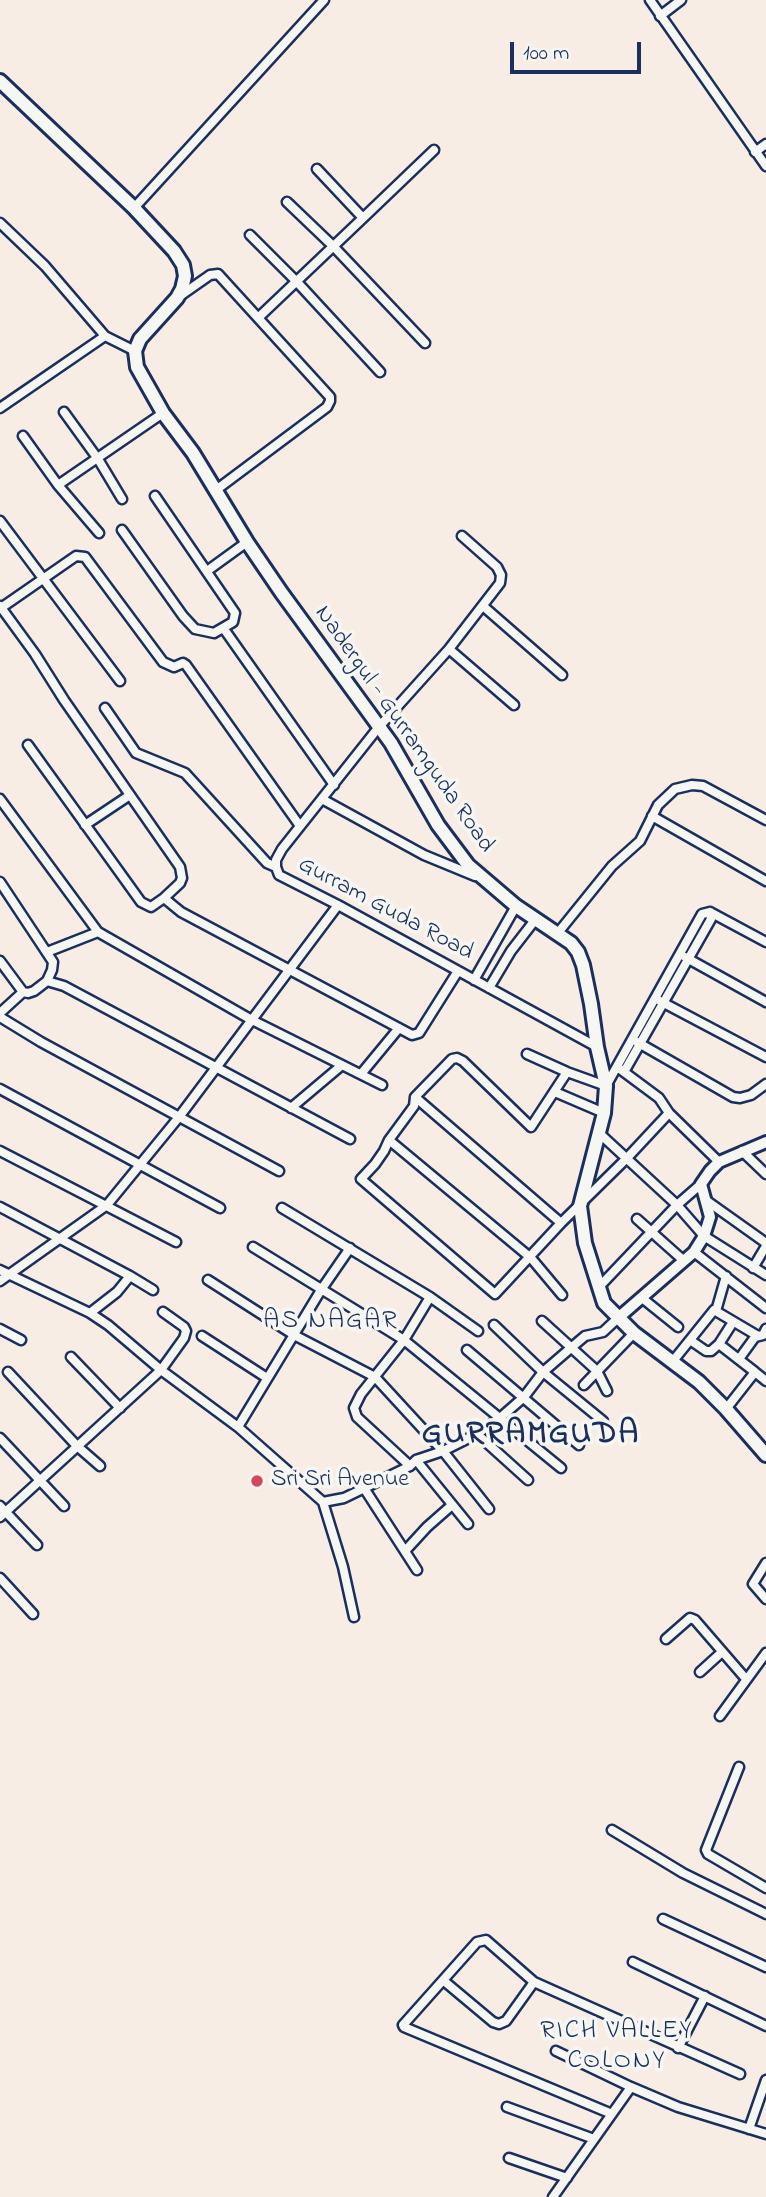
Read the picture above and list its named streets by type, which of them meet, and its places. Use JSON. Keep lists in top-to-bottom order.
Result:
{
  "streets": {
    "main road": ["Nadergul - Gurramguda Road"],
    "street": ["Gurram Guda Road"]
  },
  "crossings": [
    ["Nadergul - Gurramguda Road", "Gurram Guda Road"]
  ],
  "districts": ["AS NAGAR", "GURRAMGUDA", "RICH VALLEY COLONY"],
  "places": ["Sri Sri Avenue"],
  "scale_bar": "100 m"
}
